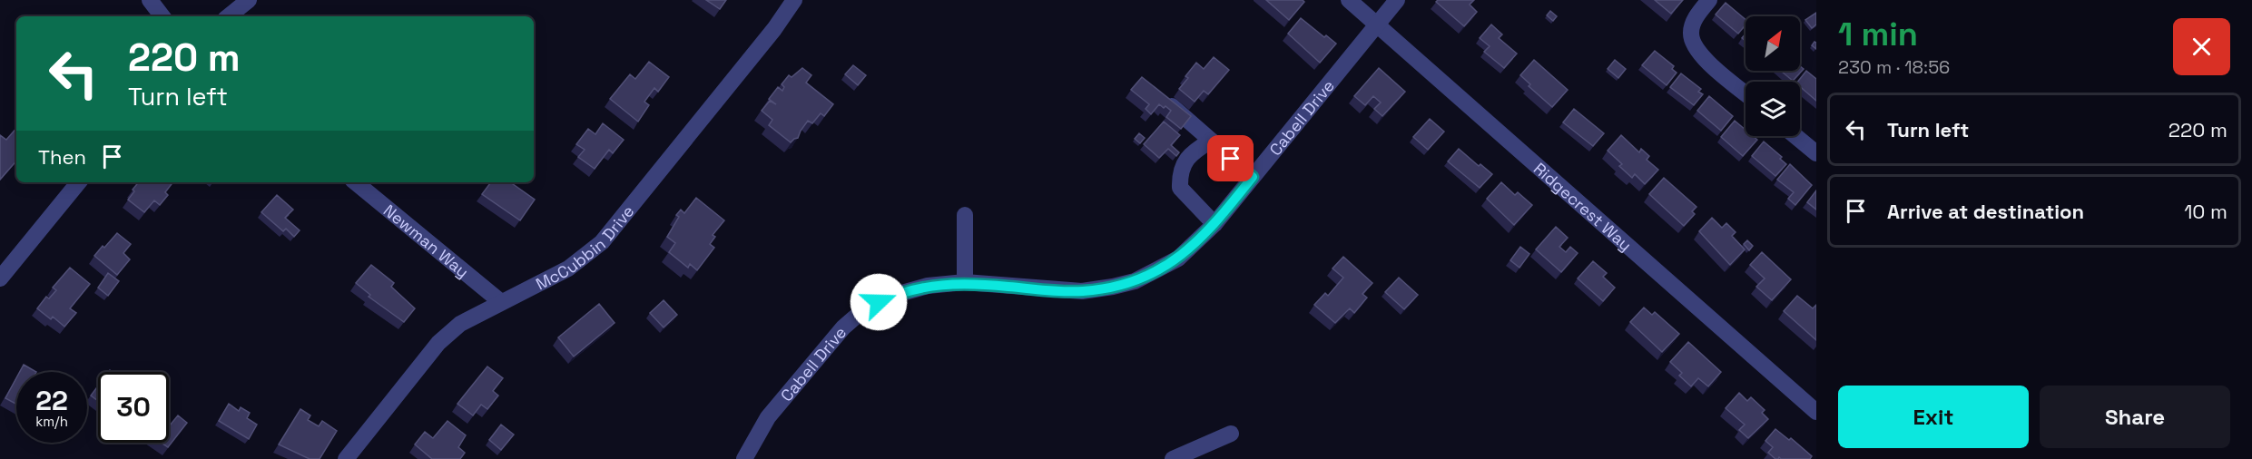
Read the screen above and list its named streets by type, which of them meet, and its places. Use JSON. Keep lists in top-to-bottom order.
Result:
{
  "streets": {
    "street": [
      "Cabell Drive",
      "Ridgecrest Way",
      "Newman Way",
      "McCubbin Drive"
    ]
  },
  "crossings": [
    ["Cabell Drive", "Ridgecrest Way"],
    ["Newman Way", "McCubbin Drive"]
  ],
  "north": "top right",
  "page": {
    "heading": ["1 min", "230 m · 18:56"],
    "turn": ["220 m", "Turn left"],
    "list": [
      {
        "name": "Turn left",
        "value": "220 m"
      },
      {
        "name": "Arrive at destination",
        "value": "10 m"
      }
    ],
    "then": "Then",
    "speed": "22 km/h",
    "limit": "30",
    "buttons": ["Exit", "Share"]
  }
}
